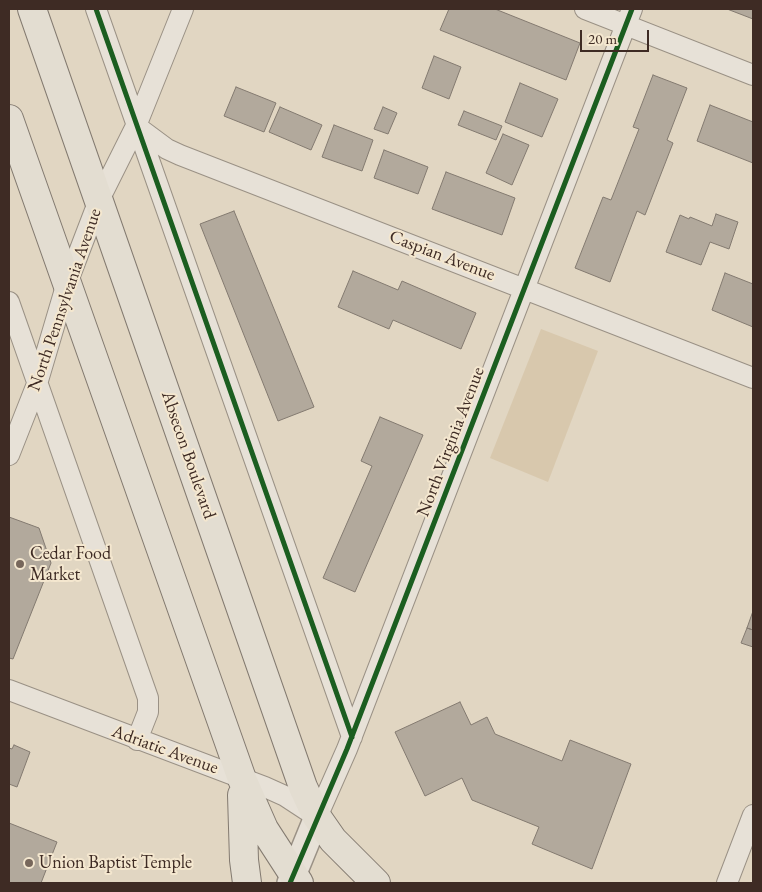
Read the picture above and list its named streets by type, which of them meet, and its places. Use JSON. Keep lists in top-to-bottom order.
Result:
{
  "streets": {
    "highway": ["Absecon Boulevard"],
    "street": [
      "Caspian Avenue",
      "North Pennsylvania Avenue",
      "North Virginia Avenue",
      "Adriatic Avenue"
    ]
  },
  "crossings": [
    ["Caspian Avenue", "North Pennsylvania Avenue"],
    ["Caspian Avenue", "North Virginia Avenue"],
    ["North Pennsylvania Avenue", "Absecon Boulevard"],
    ["North Virginia Avenue", "Absecon Boulevard"],
    ["North Virginia Avenue", "Adriatic Avenue"],
    ["Absecon Boulevard", "Adriatic Avenue"]
  ],
  "places": ["Cedar Food Market", "Union Baptist Temple"],
  "scale_bar": "20 m"
}
